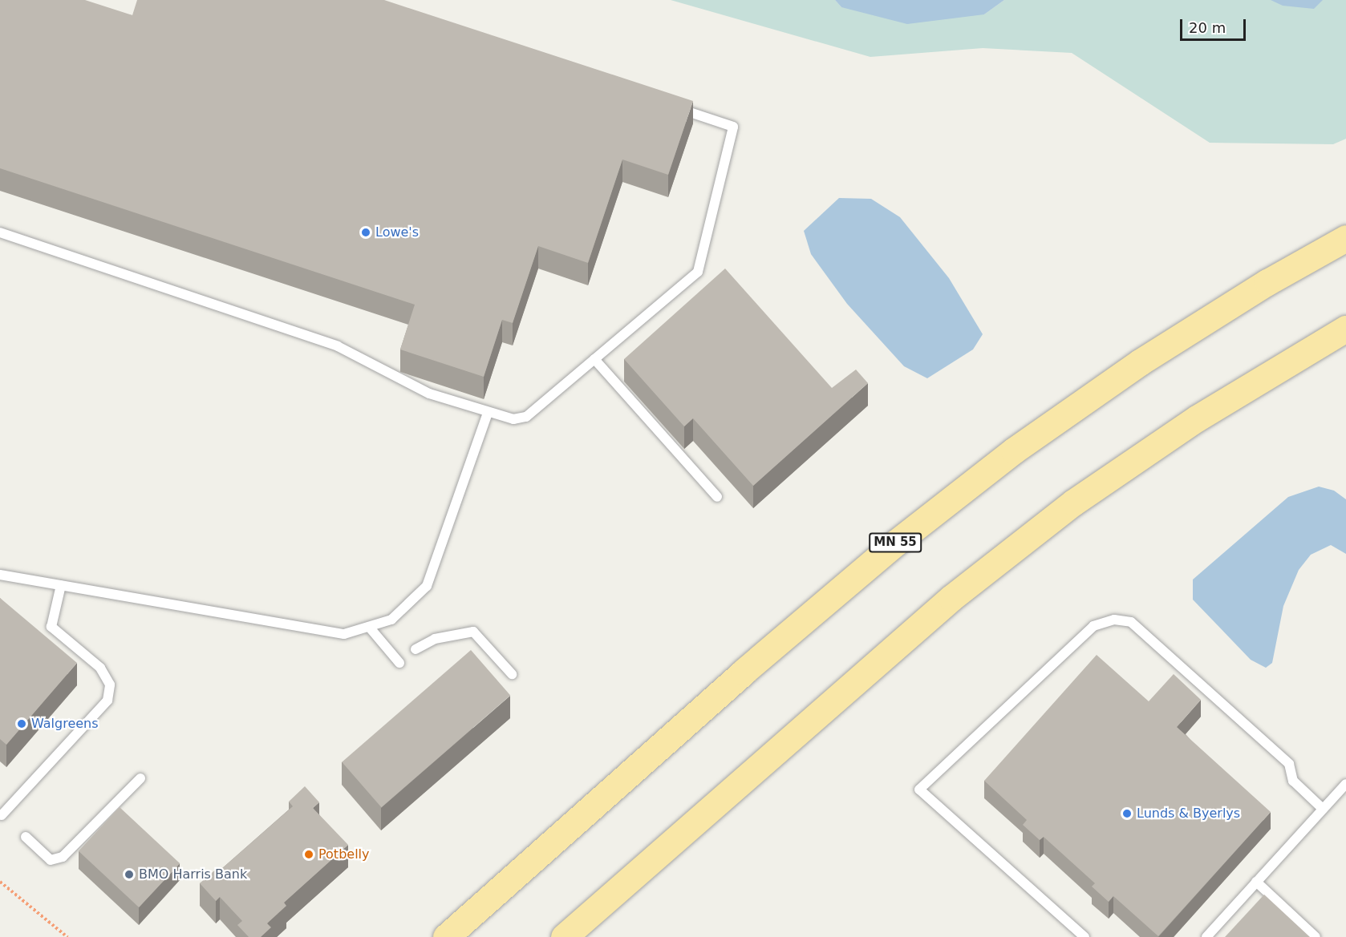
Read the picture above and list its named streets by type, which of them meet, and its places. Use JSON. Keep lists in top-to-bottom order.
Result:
{
  "streets": {
    "main road": ["MN 55"]
  },
  "places": [
    "Lowe's",
    "Walgreens",
    "Lunds & Byerlys",
    "Potbelly",
    "BMO Harris Bank"
  ],
  "scale_bar": "20 m"
}
